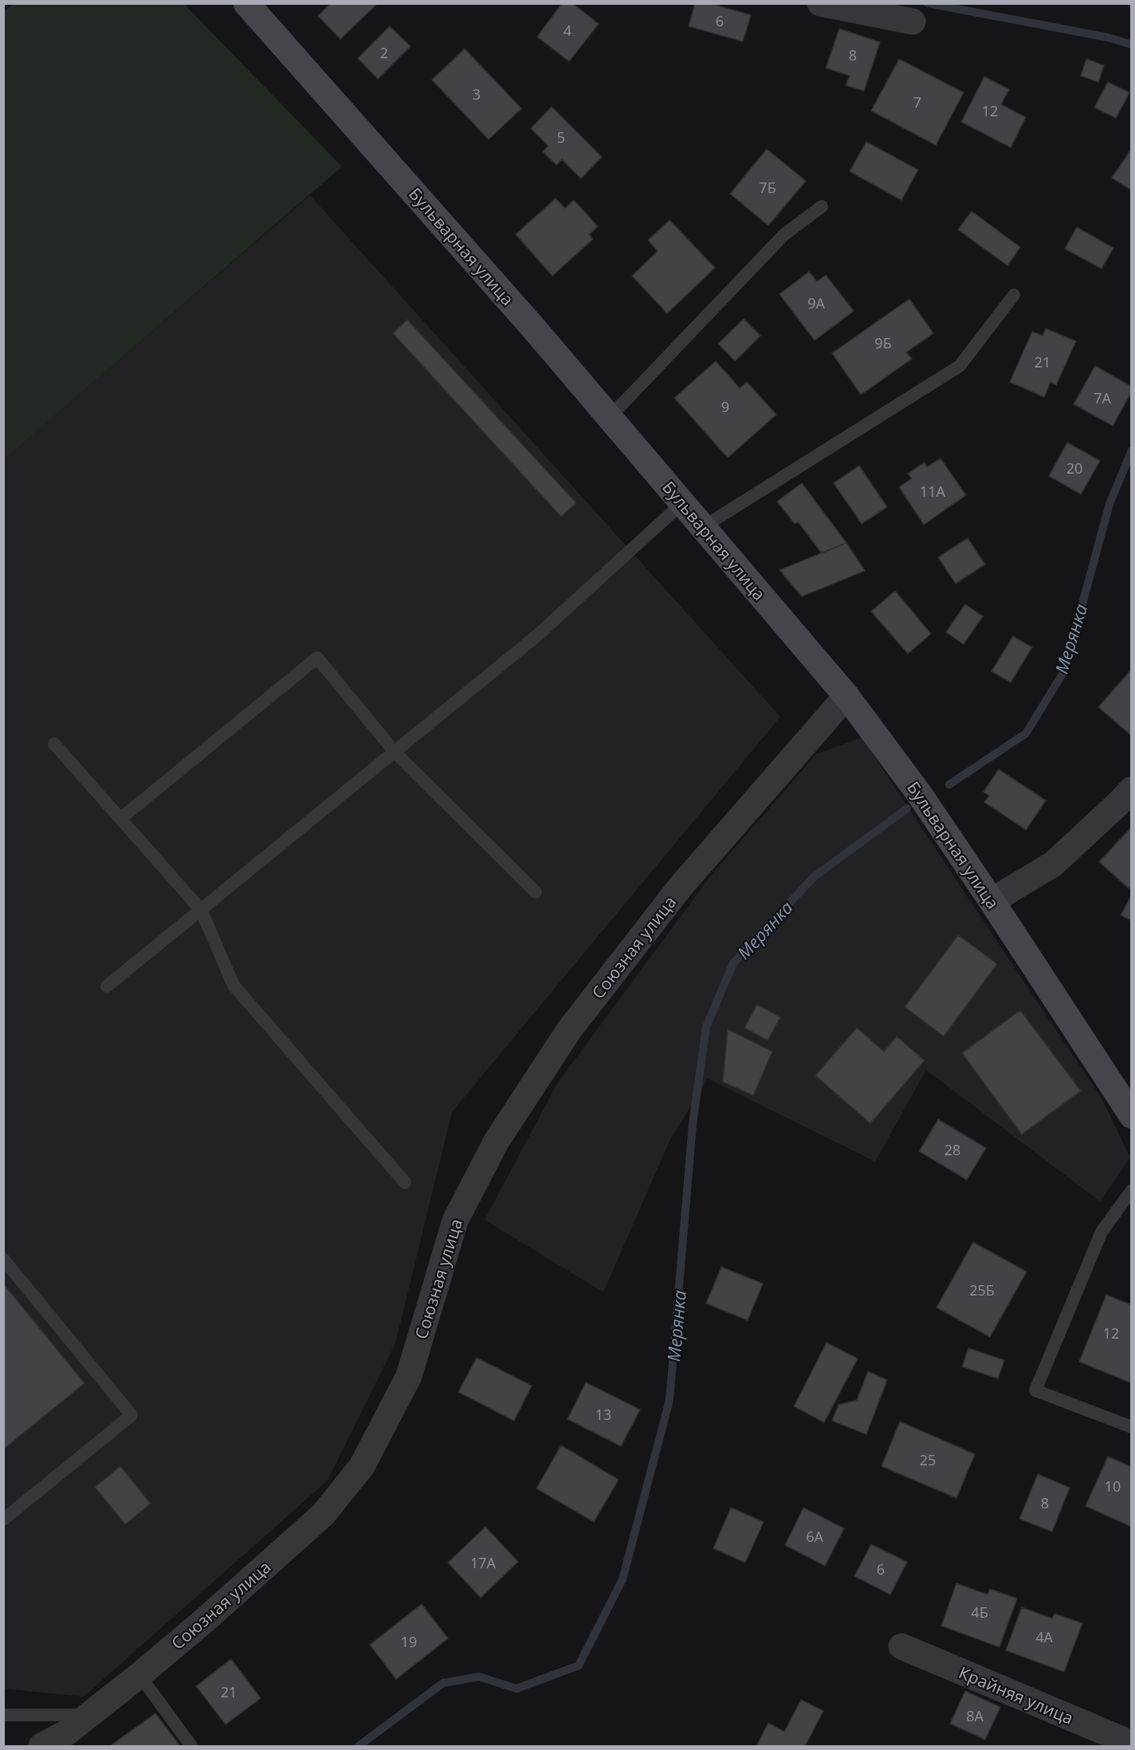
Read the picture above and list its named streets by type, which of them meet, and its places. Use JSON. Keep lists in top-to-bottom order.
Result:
{
  "streets": {
    "street": ["Бульварная улица", "Союзная улица", "Крайняя улица"]
  },
  "crossings": [
    ["Бульварная улица", "Союзная улица"]
  ],
  "water": ["Мерянка"],
  "house_numbers": [
    "6",
    "4",
    "2",
    "8",
    "3",
    "7",
    "12",
    "5",
    "7Б",
    "9А",
    "9Б",
    "21",
    "7А",
    "9",
    "20",
    "11А",
    "28",
    "25Б",
    "12",
    "13",
    "25",
    "10",
    "8",
    "6А",
    "17А",
    "6",
    "4Б",
    "4А",
    "19",
    "21",
    "8А"
  ]
}
